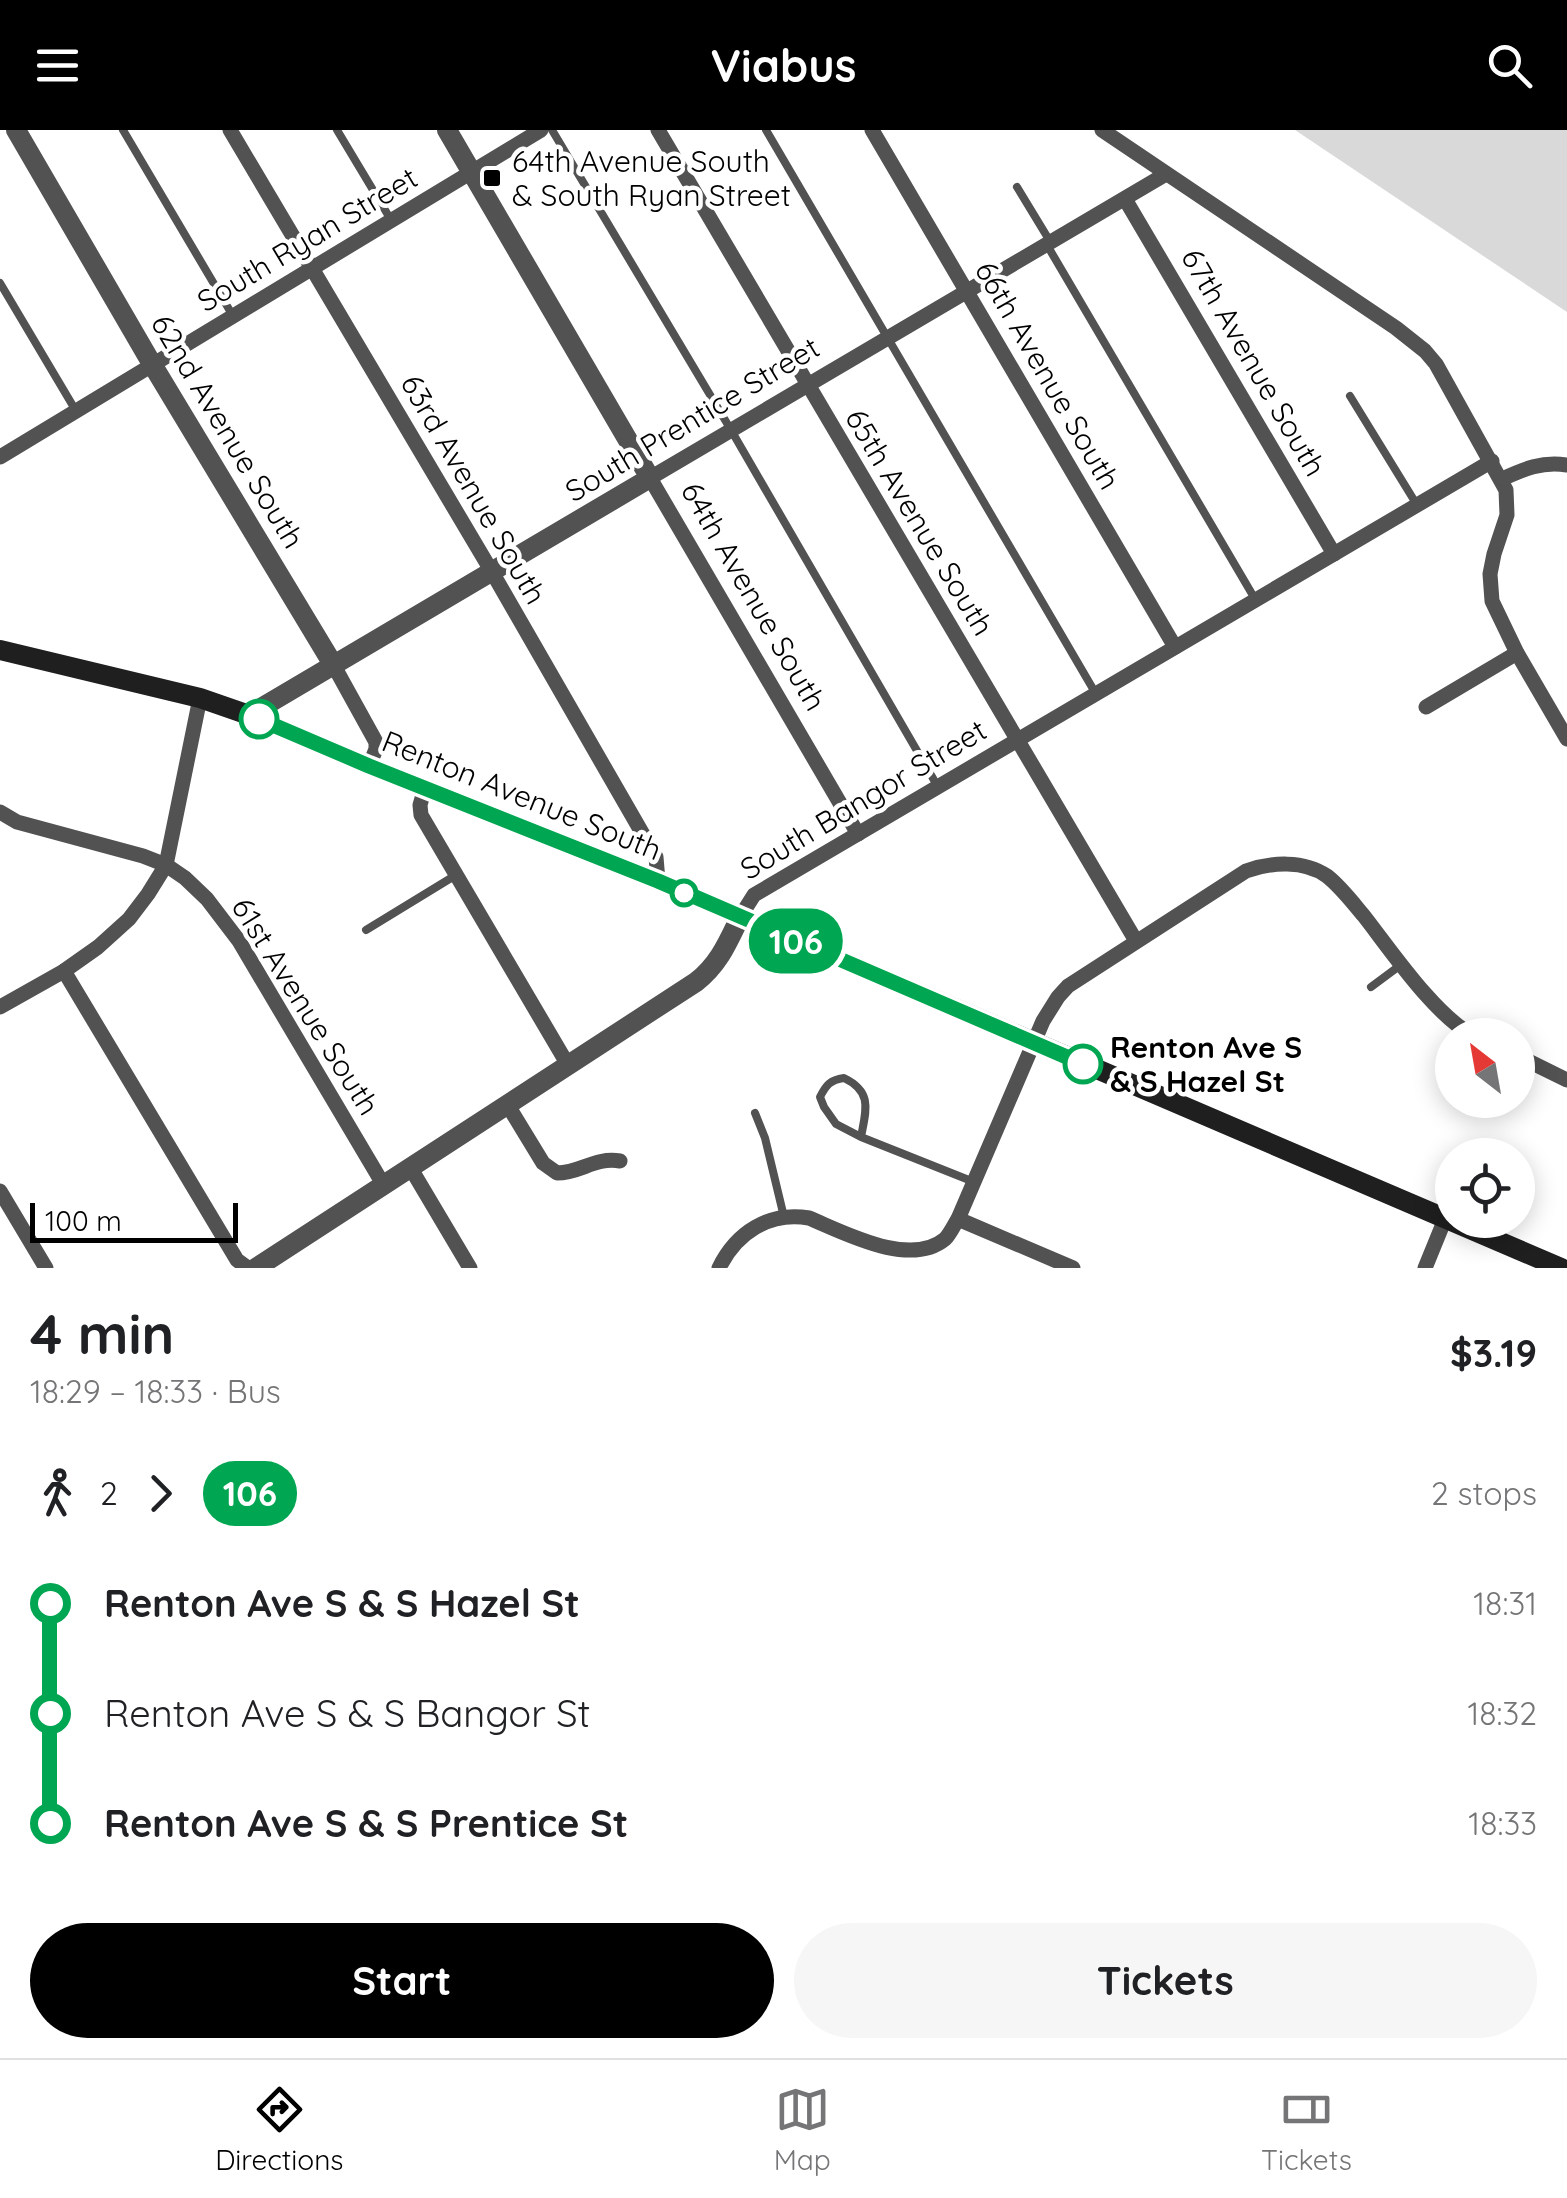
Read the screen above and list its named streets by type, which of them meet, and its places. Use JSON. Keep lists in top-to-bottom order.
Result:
{
  "streets": {
    "main road": ["Renton Avenue South"],
    "street": [
      "South Ryan Street",
      "67th Avenue South",
      "66th Avenue South",
      "South Prentice Street",
      "62nd Avenue South",
      "63rd Avenue South",
      "65th Avenue South",
      "64th Avenue South",
      "South Bangor Street",
      "61st Avenue South"
    ]
  },
  "crossings": [
    ["South Ryan Street", "62nd Avenue South"],
    ["South Ryan Street", "63rd Avenue South"],
    ["South Ryan Street", "64th Avenue South"],
    ["67th Avenue South", "South Prentice Street"],
    ["67th Avenue South", "South Bangor Street"],
    ["66th Avenue South", "South Prentice Street"],
    ["66th Avenue South", "South Bangor Street"],
    ["South Prentice Street", "62nd Avenue South"],
    ["South Prentice Street", "63rd Avenue South"],
    ["South Prentice Street", "65th Avenue South"],
    ["South Prentice Street", "64th Avenue South"],
    ["South Prentice Street", "Renton Avenue South"],
    ["62nd Avenue South", "Renton Avenue South"],
    ["63rd Avenue South", "Renton Avenue South"],
    ["65th Avenue South", "South Bangor Street"],
    ["64th Avenue South", "South Bangor Street"],
    ["Renton Avenue South", "South Bangor Street"],
    ["South Bangor Street", "61st Avenue South"]
  ],
  "places": {
    "transit": ["64th Avenue South & South Ryan Street"],
    "other": ["Renton Ave S & S Hazel St"]
  },
  "lines": ["bus line 106"],
  "scale_bar": "100 m",
  "north": "top left",
  "page": {
    "header": "Viabus",
    "on_map": "106",
    "scale": "100 m",
    "heading": ["4 min", "18:29 – 18:33 · Bus", "$3.19"],
    "legs": ["2", "106", "2 stops"],
    "list": [
      {
        "name": "Renton Ave S & S Hazel St",
        "value": "18:31"
      },
      {
        "name": "Renton Ave S & S Bangor St",
        "value": "18:32"
      },
      {
        "name": "Renton Ave S & S Prentice St",
        "value": "18:33"
      }
    ],
    "buttons": ["Start", "Tickets"],
    "tabs": ["Directions", "Map", "Tickets"]
  }
}
